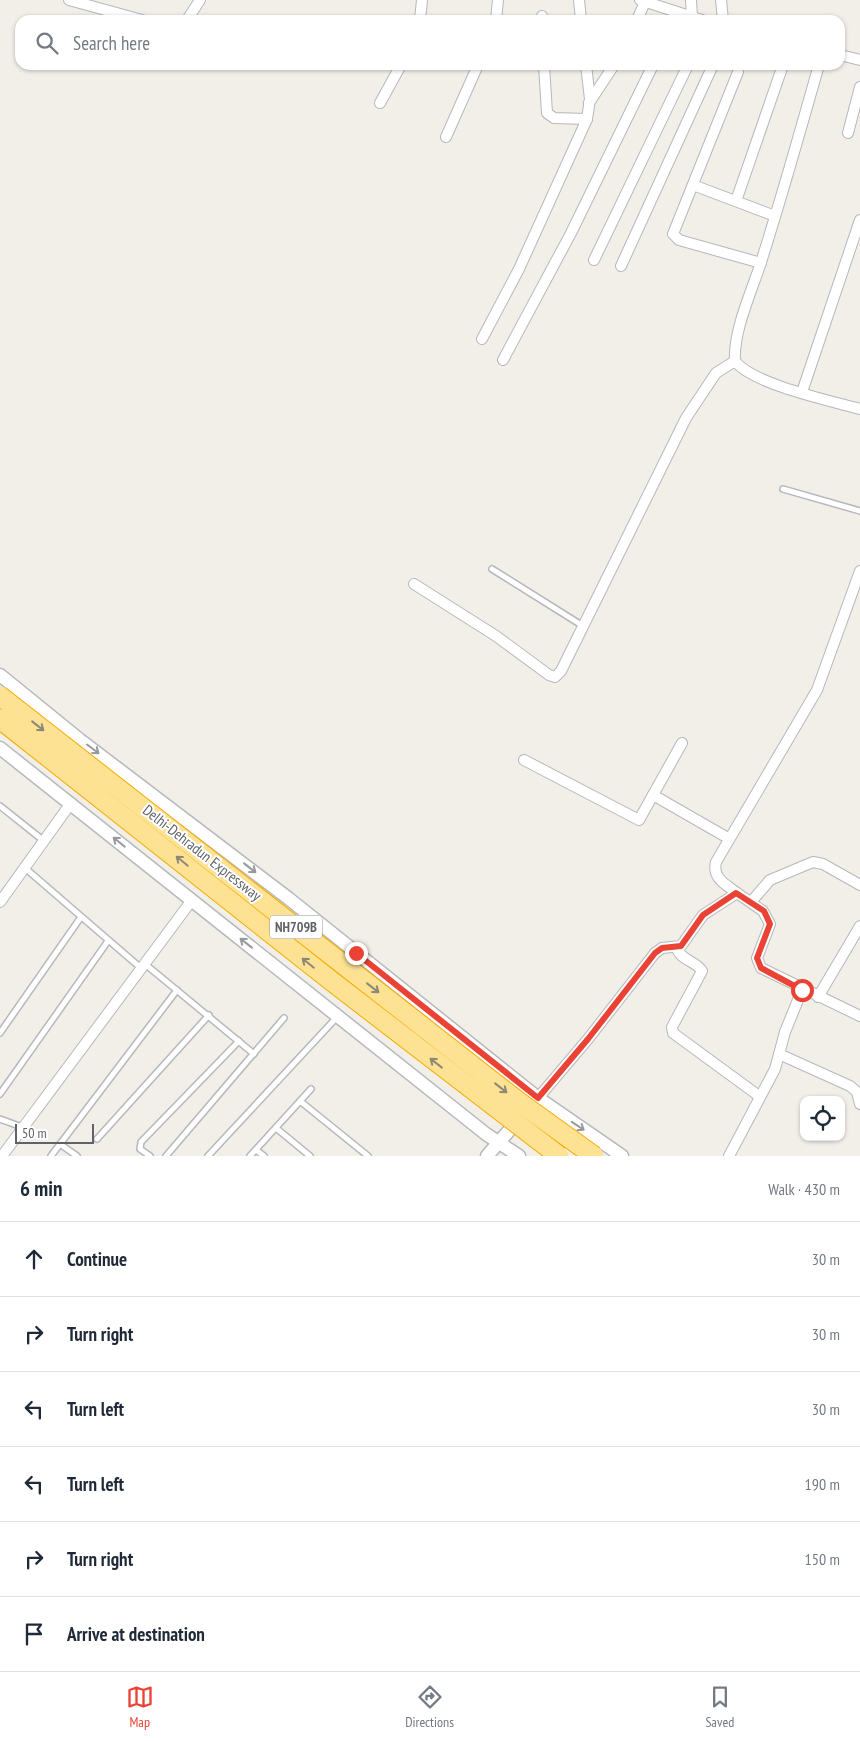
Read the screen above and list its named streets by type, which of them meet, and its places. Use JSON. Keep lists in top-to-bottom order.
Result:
{
  "streets": {
    "highway": ["Delhi-Dehradun Expressway", "NH709B"]
  },
  "scale_bar": "50 m",
  "page": {
    "search": "Search here",
    "scale": "50 m",
    "heading": ["6 min", "Walk · 430 m"],
    "list": [
      ["Continue", "30 m"],
      ["Turn right", "30 m"],
      ["Turn left", "30 m"],
      ["Turn left", "190 m"],
      ["Turn right", "150 m"],
      "Arrive at destination"
    ],
    "nav": ["Map", "Directions", "Saved"]
  }
}
